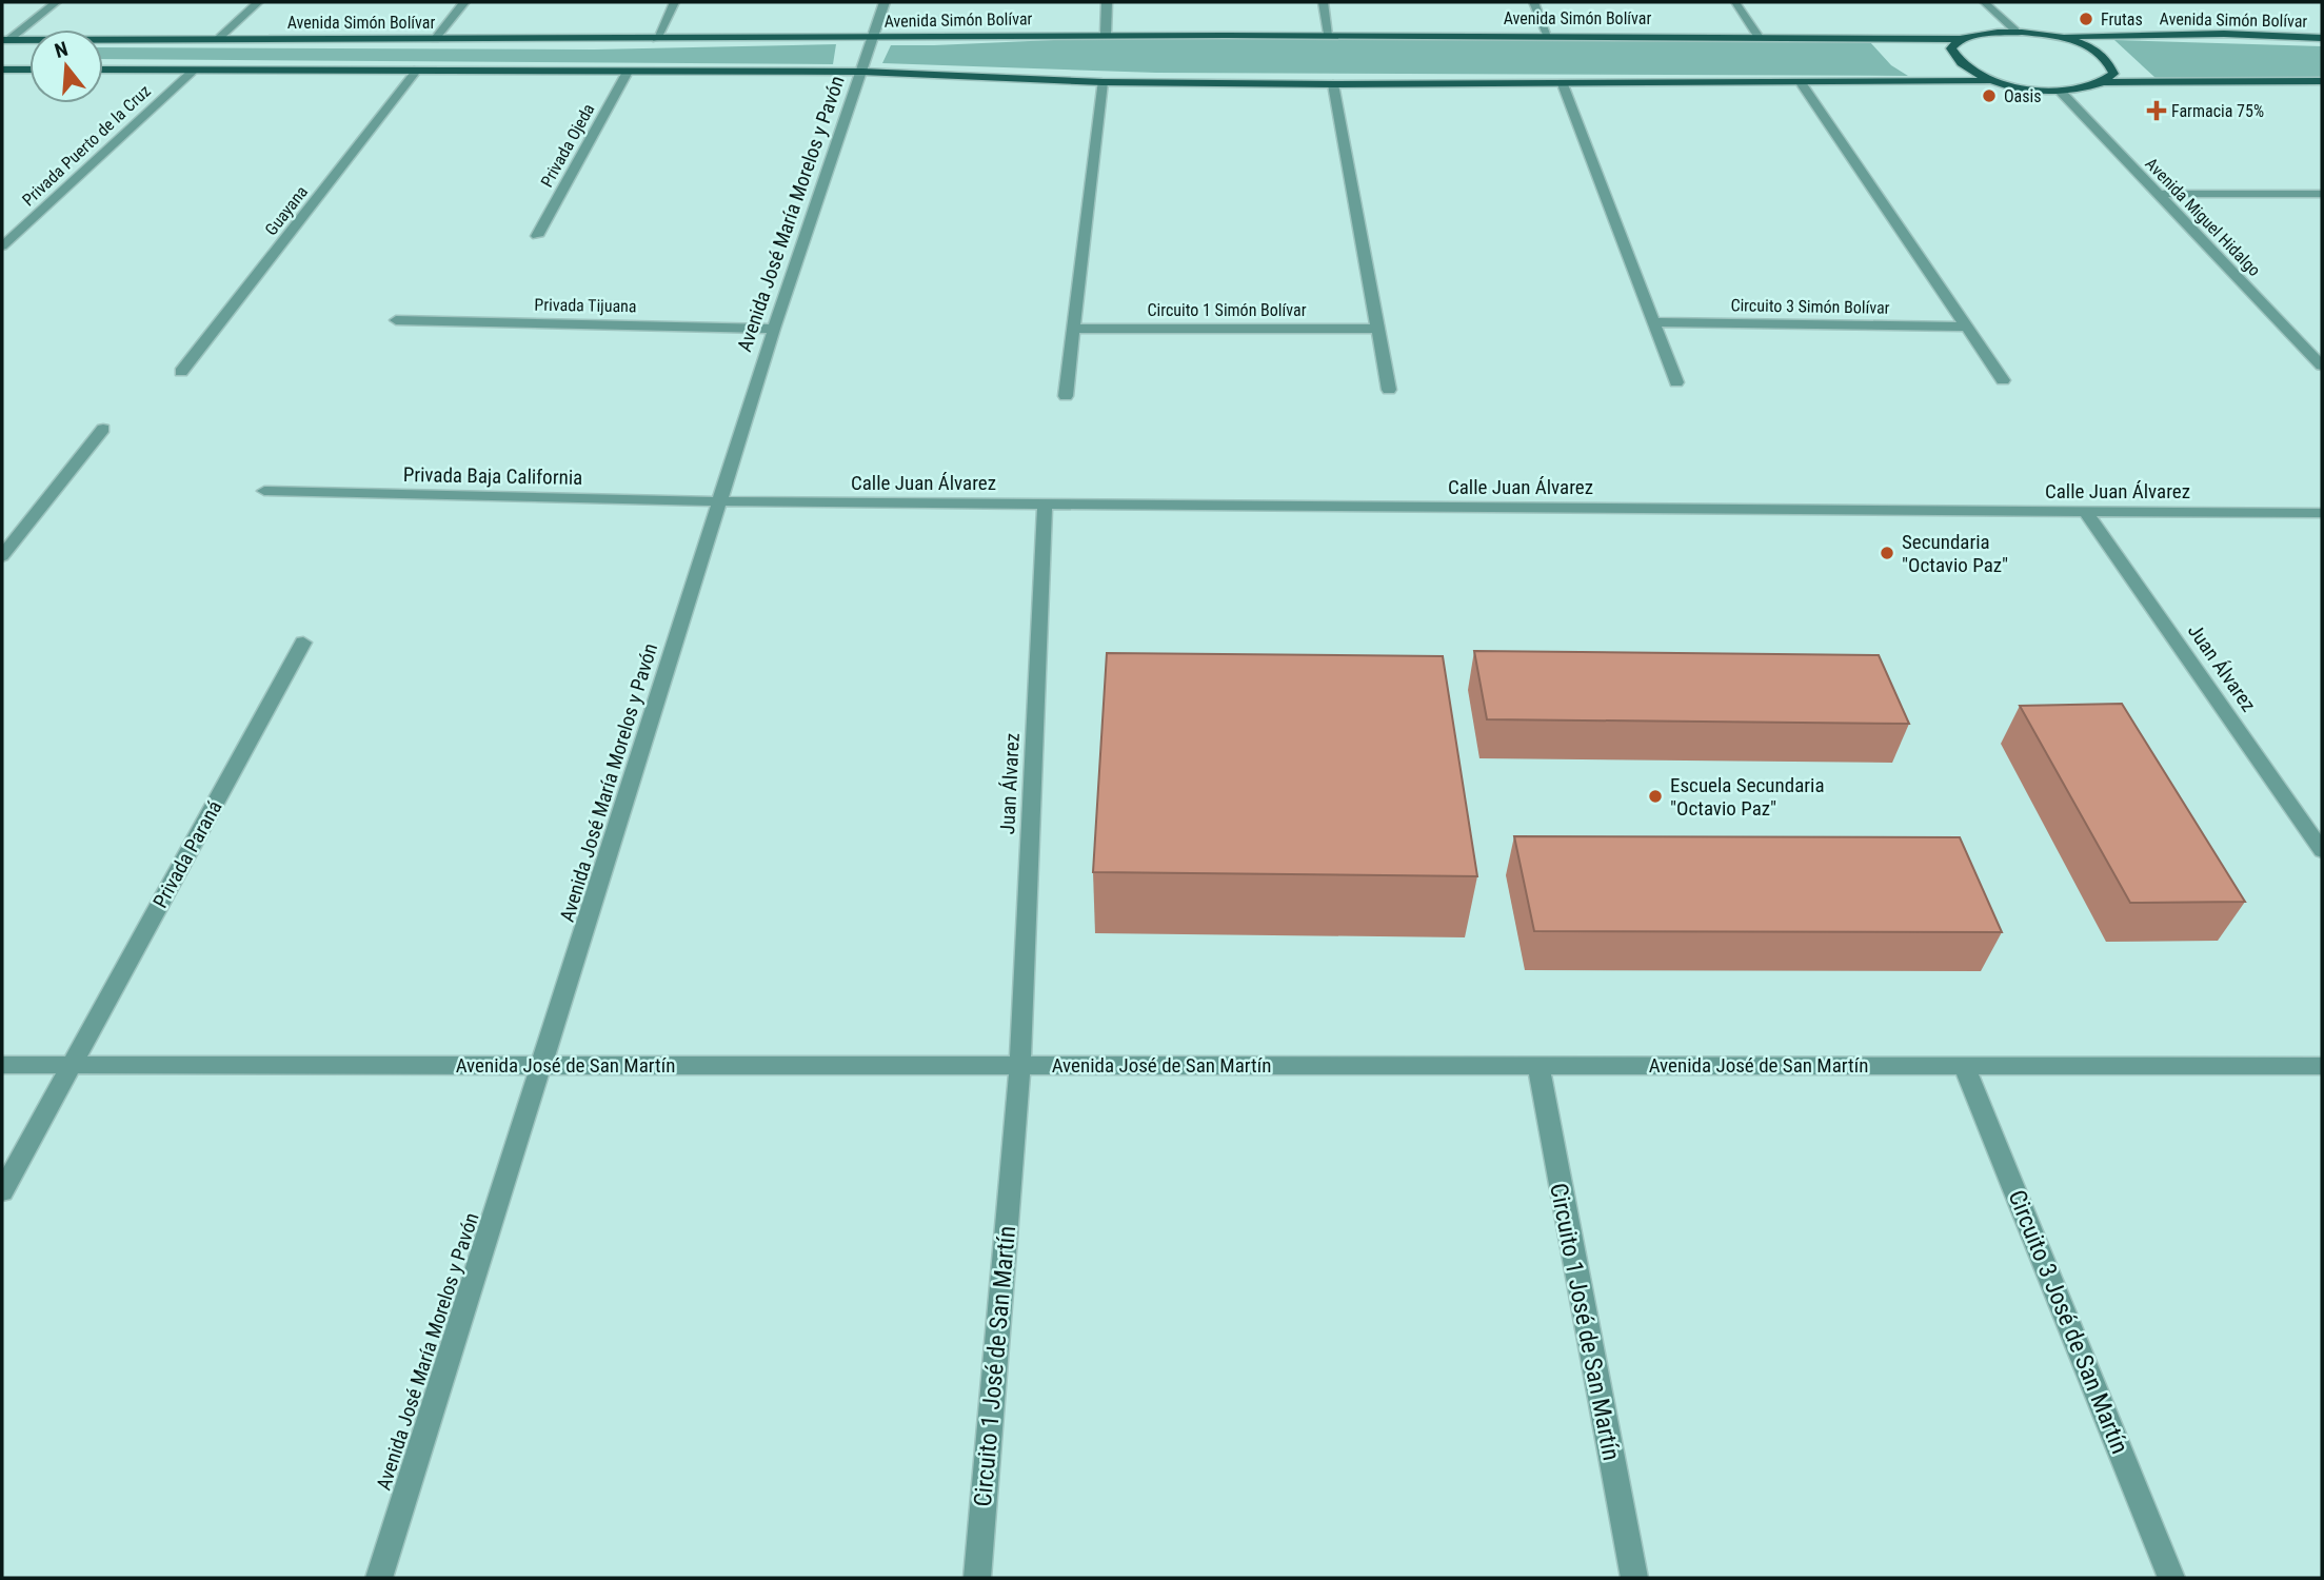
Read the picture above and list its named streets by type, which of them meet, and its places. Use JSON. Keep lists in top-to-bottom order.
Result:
{
  "streets": {
    "main road": ["Avenida Simón Bolívar"],
    "street": [
      "Privada Puerto de la Cruz",
      "Privada Ojeda",
      "Guayana",
      "Avenida José María Morelos y Pavón",
      "Avenida Miguel Hidalgo",
      "Privada Tijuana",
      "Circuito 3 Simón Bolívar",
      "Circuito 1 Simón Bolívar",
      "Privada Baja California",
      "Calle Juan Álvarez",
      "Juan Álvarez",
      "Privada Paraná",
      "Avenida José de San Martín",
      "Circuito 1 José de San Martín",
      "Circuito 3 José de San Martín"
    ]
  },
  "crossings": [
    ["Avenida Simón Bolívar", "Avenida José María Morelos y Pavón"],
    ["Avenida José María Morelos y Pavón", "Privada Tijuana"],
    ["Avenida José María Morelos y Pavón", "Privada Baja California"],
    ["Avenida José María Morelos y Pavón", "Calle Juan Álvarez"],
    ["Avenida José María Morelos y Pavón", "Avenida José de San Martín"],
    ["Privada Baja California", "Calle Juan Álvarez"],
    ["Calle Juan Álvarez", "Juan Álvarez"],
    ["Juan Álvarez", "Avenida José de San Martín"],
    ["Juan Álvarez", "Circuito 1 José de San Martín"],
    ["Privada Paraná", "Avenida José de San Martín"],
    ["Avenida José de San Martín", "Circuito 1 José de San Martín"],
    ["Avenida José de San Martín", "Circuito 3 José de San Martín"]
  ],
  "places": {
    "other": [
      "Frutas",
      "Oasis",
      "Secundaria \"Octavio Paz\"",
      "Escuela Secundaria \"Octavio Paz\""
    ],
    "health": ["Farmacia 75%"]
  },
  "north": "top"
}
